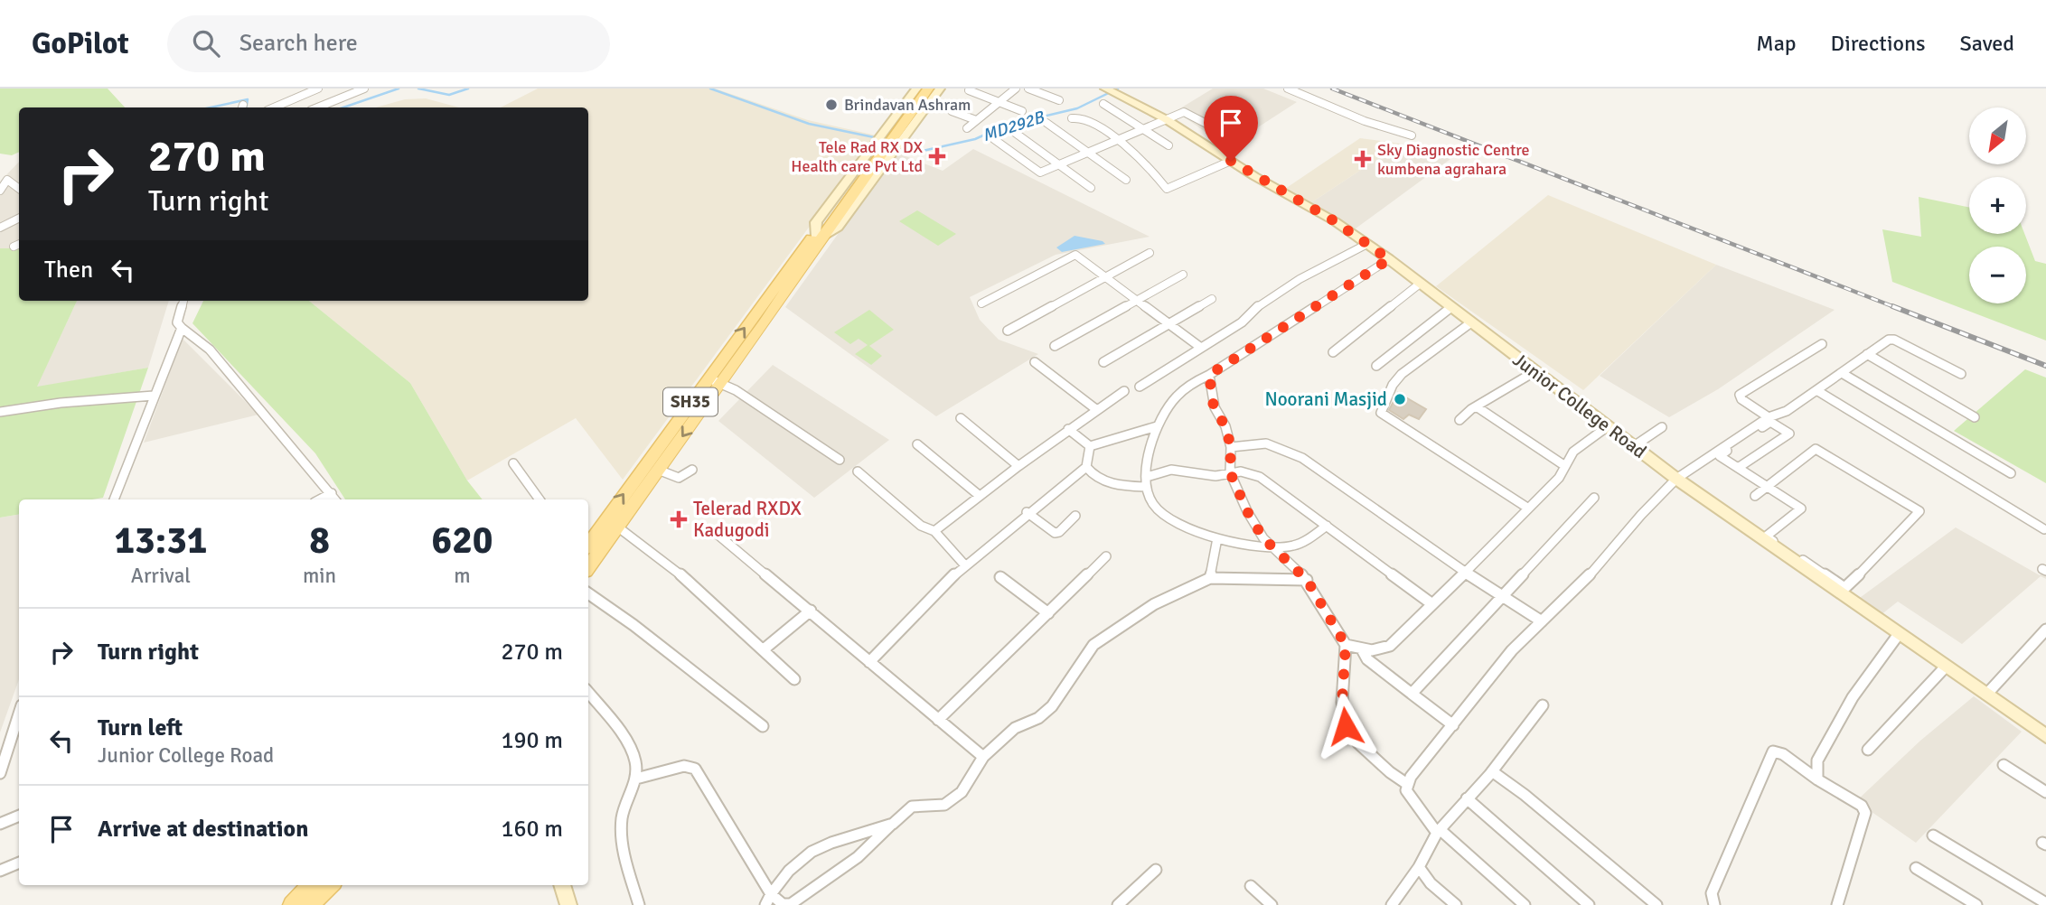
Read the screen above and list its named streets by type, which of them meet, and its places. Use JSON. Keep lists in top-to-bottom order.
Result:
{
  "streets": {
    "main road": ["SH35"],
    "street": ["Junior College Road"]
  },
  "water": ["MD292B"],
  "places": {
    "other": ["Brindavan Ashram", "Noorani Masjid"],
    "health": ["Tele Rad RX DX Health care Pvt Ltd", "Sky Diagnostic Centre kumbena agrahara", "Telerad RXDX Kadugodi"]
  },
  "north": "bottom left",
  "page": {
    "header": "GoPilot",
    "search": "Search here",
    "nav": ["Map", "Directions", "Saved"],
    "map_buttons": ["+", "−"],
    "turn": ["270 m", "Turn right"],
    "then": "Then",
    "eta": [
      "13:31",
      "Arrival",
      "8",
      "min",
      "620",
      "m"
    ],
    "list": [
      {
        "name": "Turn right",
        "value": "270 m"
      },
      {
        "name": "Turn left",
        "note": "Junior College Road",
        "value": "190 m"
      },
      {
        "name": "Arrive at destination",
        "value": "160 m"
      }
    ]
  }
}
